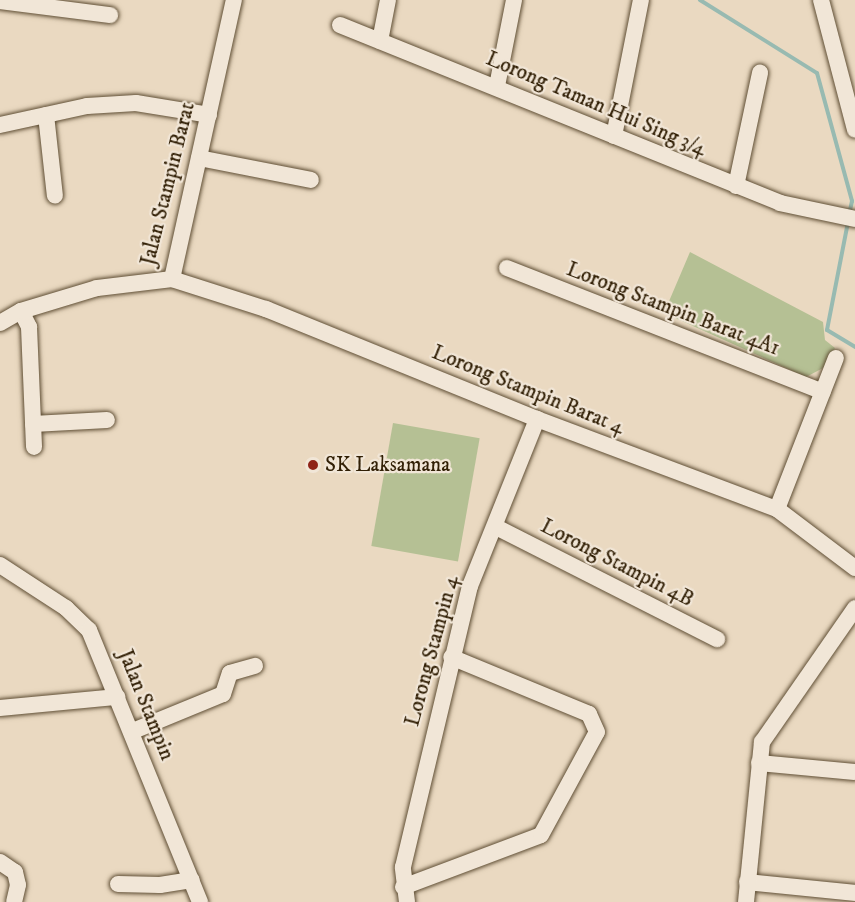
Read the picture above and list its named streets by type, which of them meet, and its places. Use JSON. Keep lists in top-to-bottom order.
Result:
{
  "streets": {
    "street": [
      "Lorong Taman Hui Sing 3/4",
      "Jalan Stampin Barat",
      "Lorong Stampin Barat 4A1",
      "Lorong Stampin Barat 4",
      "Lorong Stampin 4B",
      "Lorong Stampin 4",
      "Jalan Stampin"
    ]
  },
  "crossings": [
    ["Jalan Stampin Barat", "Lorong Stampin Barat 4"],
    ["Lorong Stampin Barat 4", "Lorong Stampin 4"],
    ["Lorong Stampin 4B", "Lorong Stampin 4"]
  ],
  "places": ["SK Laksamana"]
}
